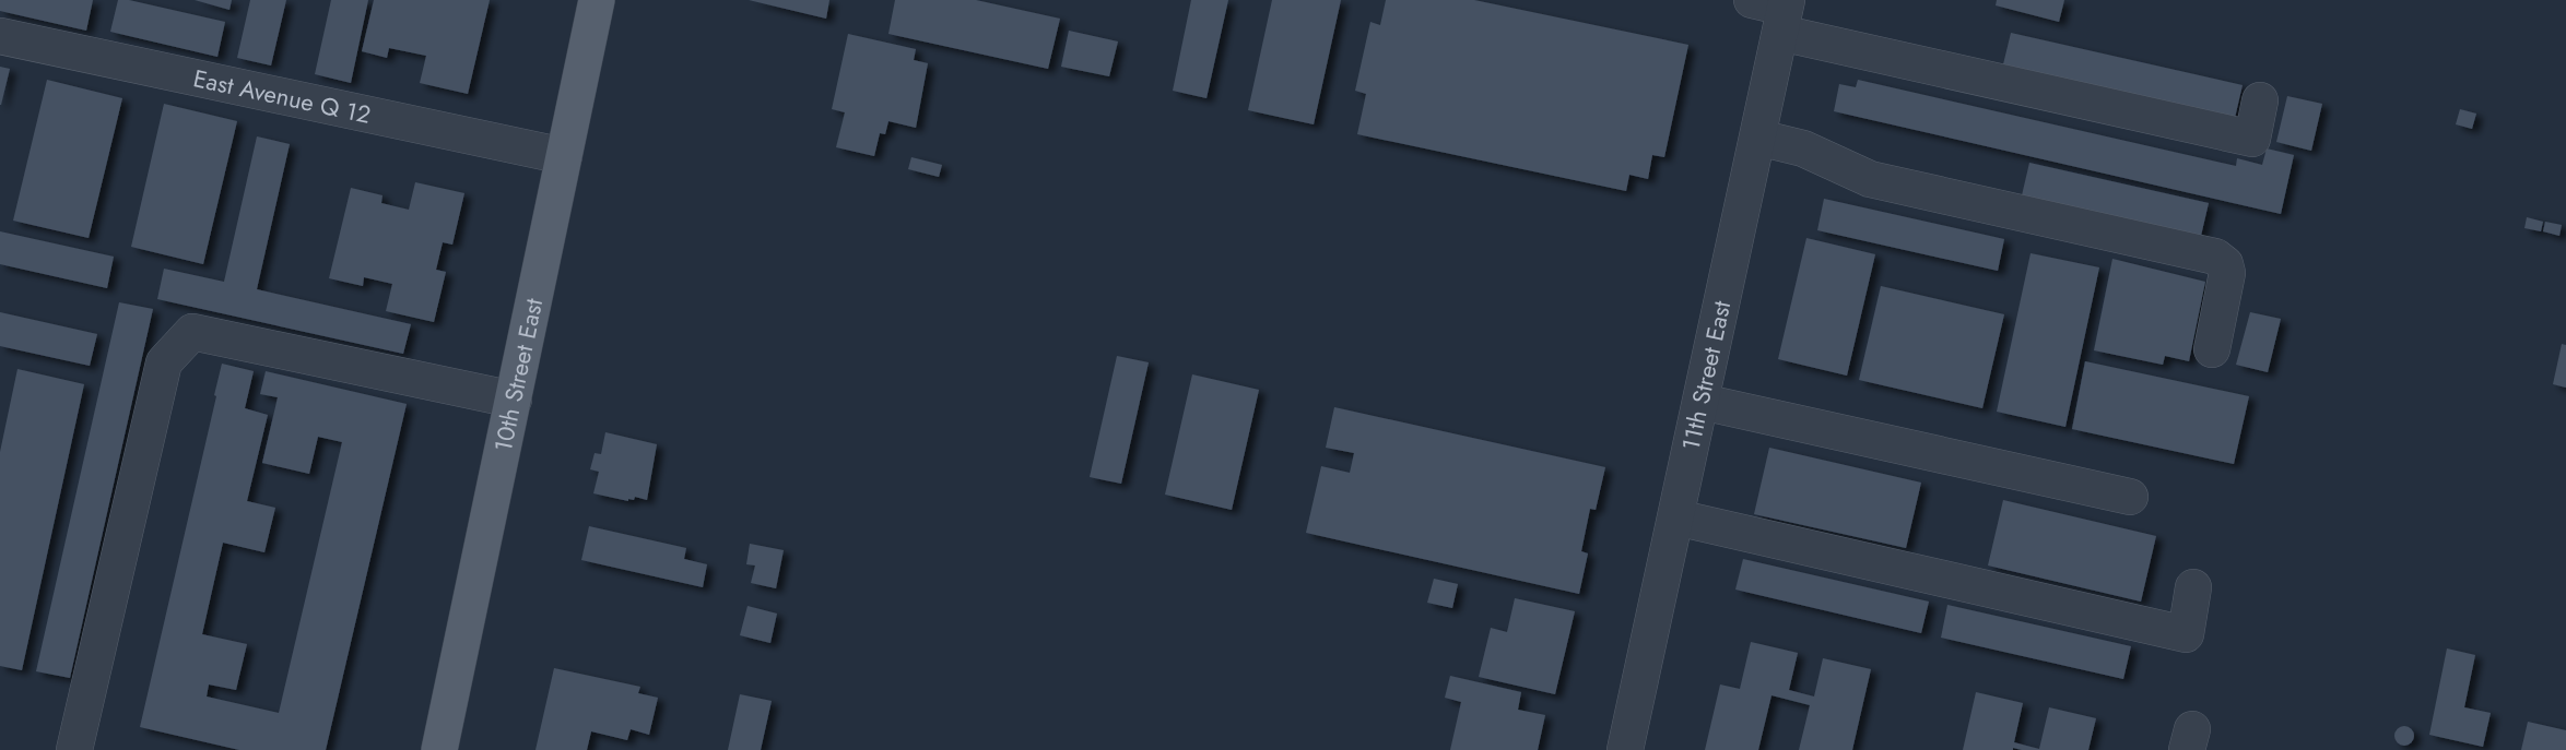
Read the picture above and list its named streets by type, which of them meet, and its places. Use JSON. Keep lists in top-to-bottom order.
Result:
{
  "streets": {
    "main road": ["10th Street East"],
    "street": ["East Avenue Q 12", "11th Street East"]
  },
  "crossings": [
    ["East Avenue Q 12", "10th Street East"]
  ]
}
